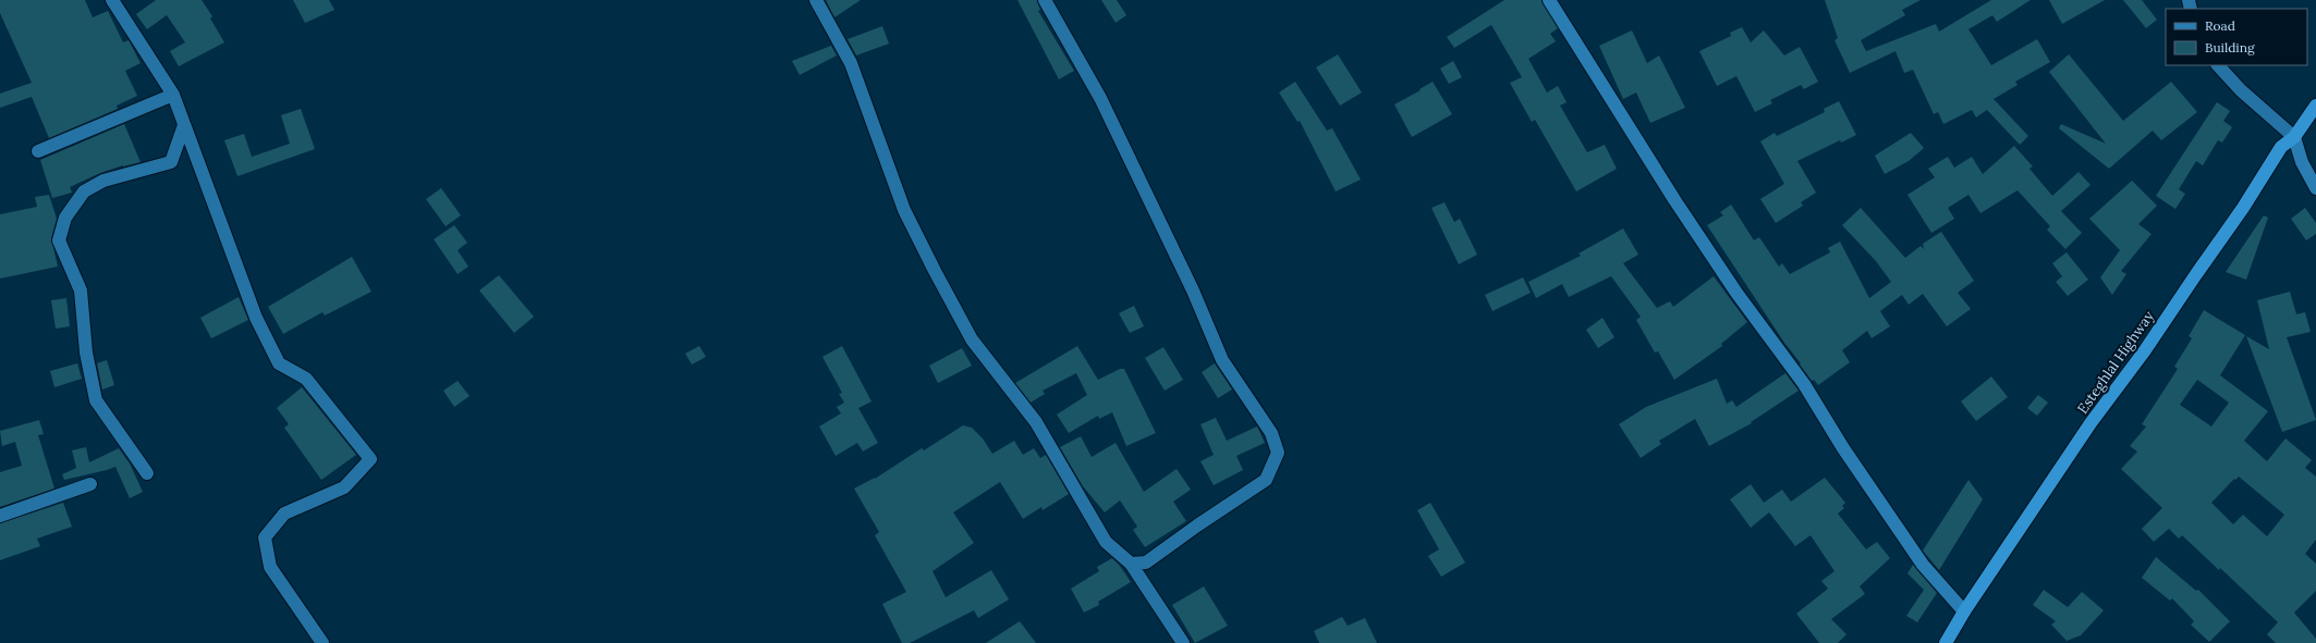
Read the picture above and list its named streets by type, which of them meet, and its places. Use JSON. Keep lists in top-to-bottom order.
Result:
{
  "streets": {
    "highway": ["Esteghlal Highway"]
  },
  "legend": ["Road", "Building"]
}
